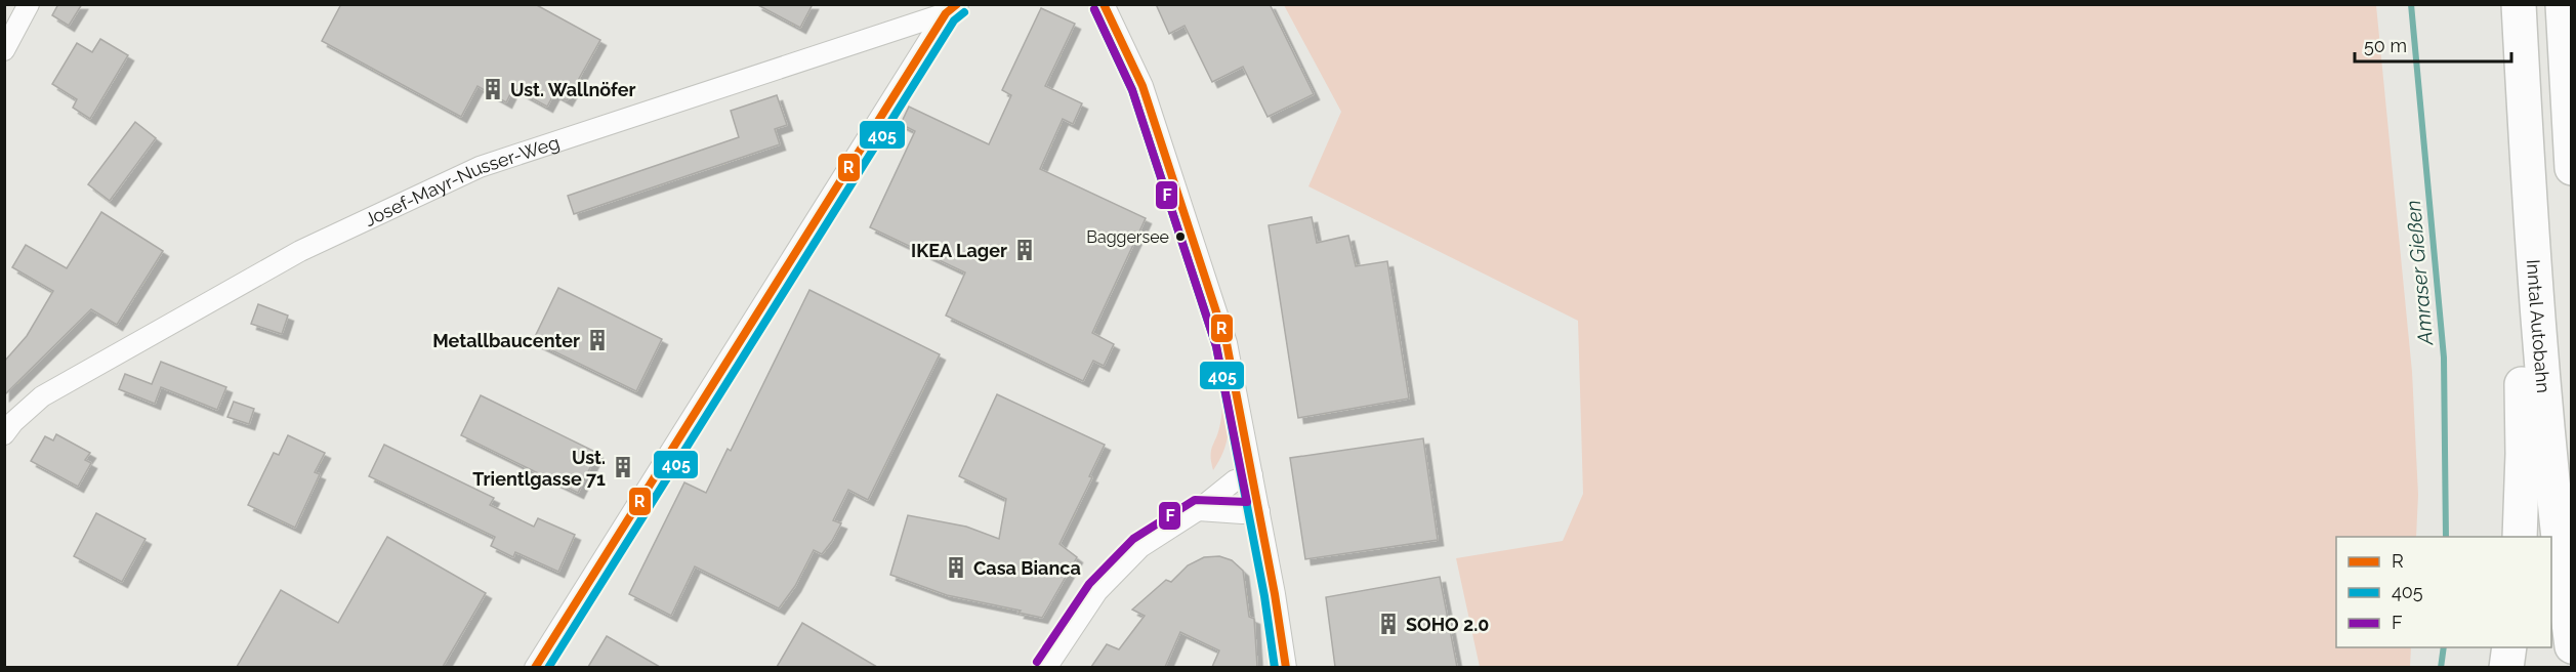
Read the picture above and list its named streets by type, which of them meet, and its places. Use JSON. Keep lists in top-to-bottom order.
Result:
{
  "streets": {
    "highway": ["Inntal Autobahn"],
    "street": ["Josef-Mayr-Nusser-Weg"]
  },
  "water": ["Amraser Gießen"],
  "places": {
    "building": [
      "Ust. Wallnöfer",
      "IKEA Lager",
      "Metallbaucenter",
      "Ust. Trientlgasse 71",
      "Casa Bianca",
      "SOHO 2.0"
    ],
    "other": ["Baggersee"]
  },
  "lines": ["transit line R", "transit line 405", "transit line F"],
  "legend": ["R", "405", "F"],
  "scale_bar": "50 m"
}
